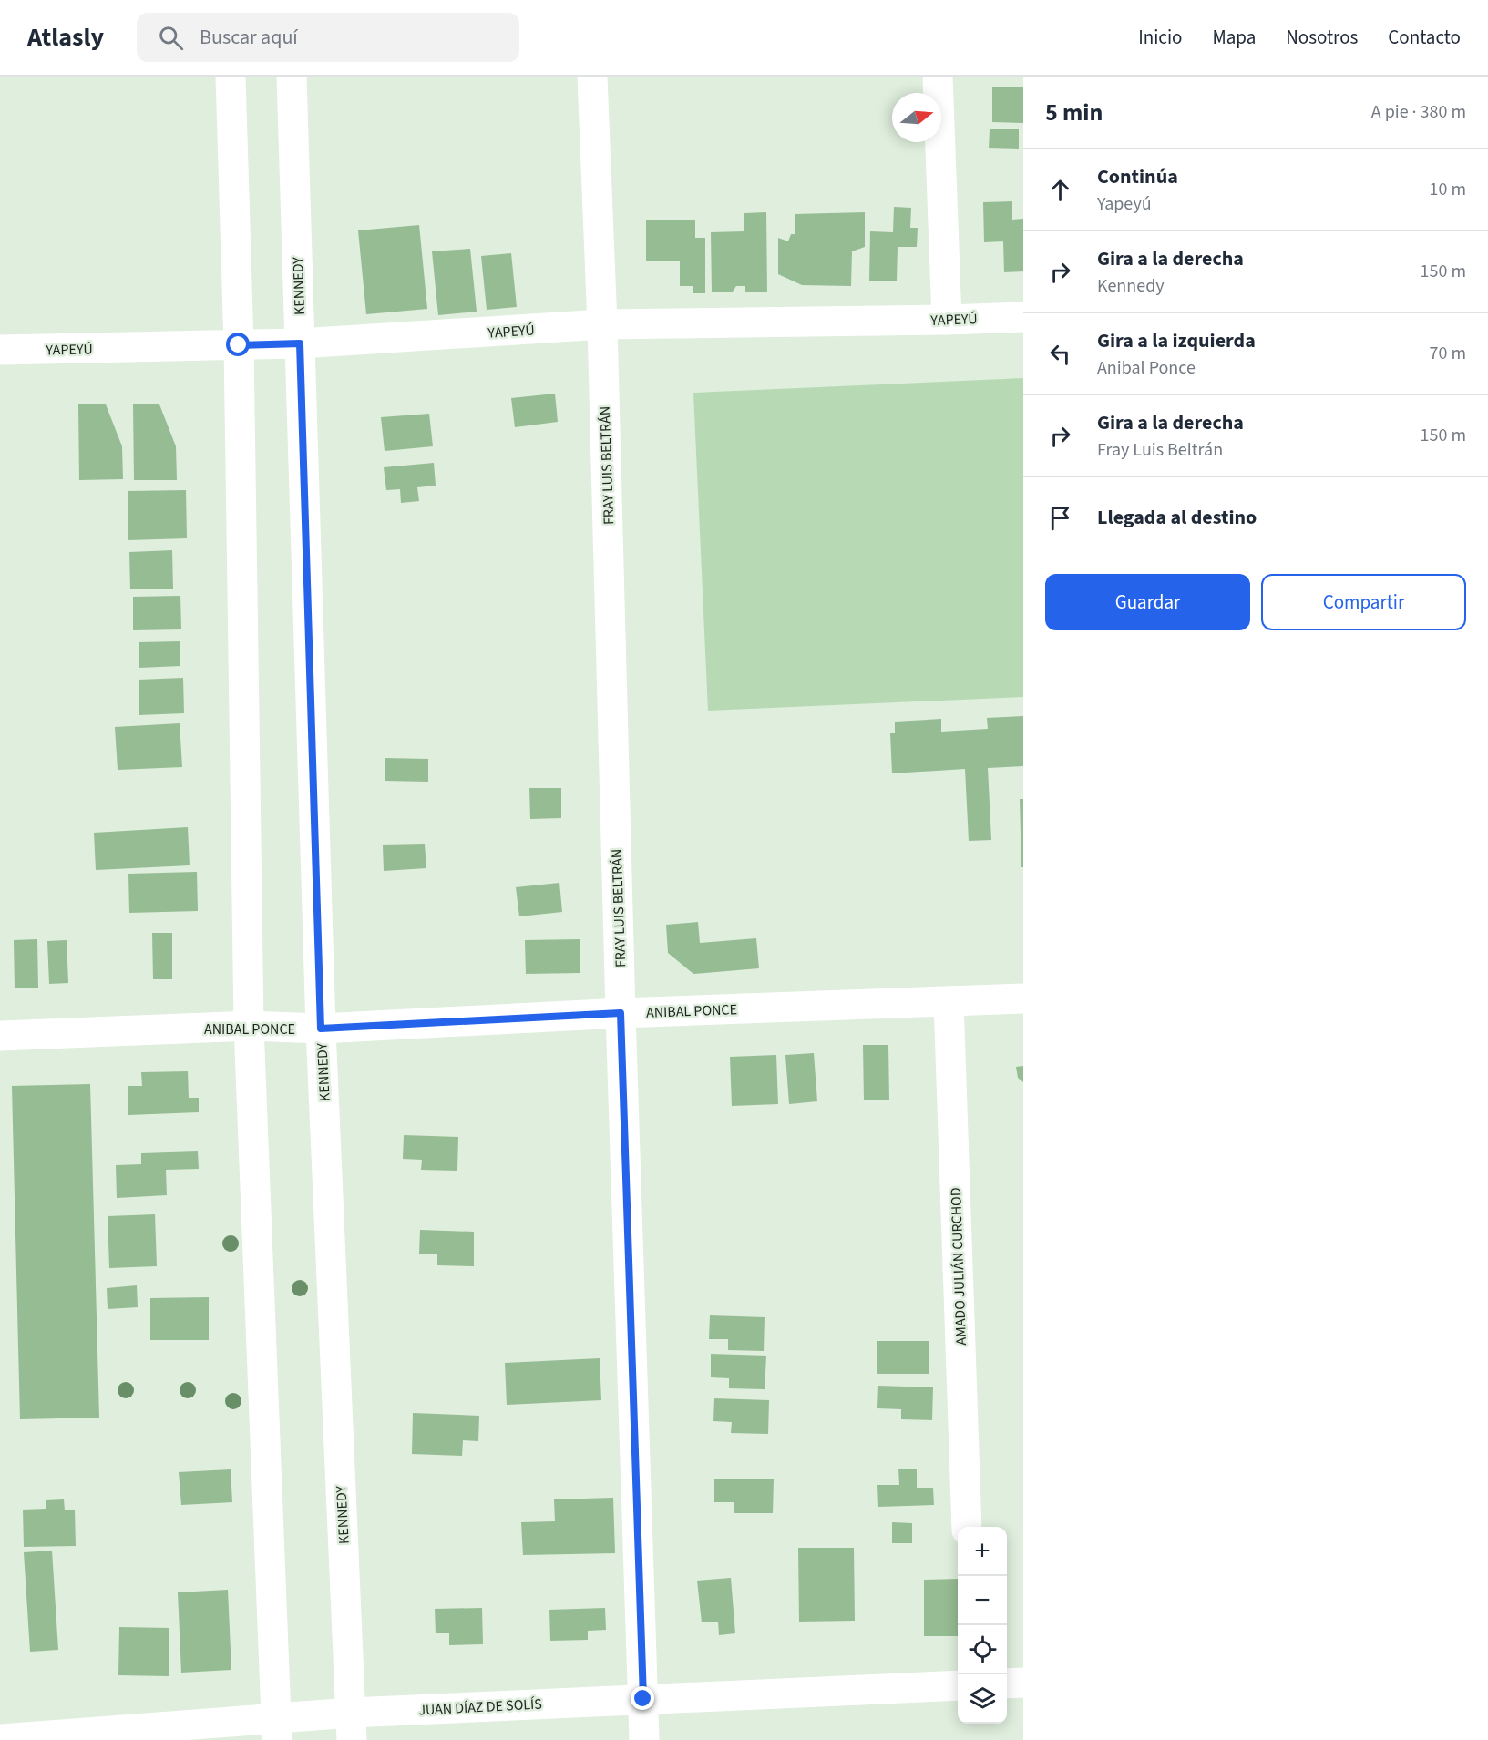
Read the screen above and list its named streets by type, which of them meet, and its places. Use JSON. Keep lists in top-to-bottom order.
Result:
{
  "streets": {
    "street": [
      "KENNEDY",
      "YAPEYÚ",
      "FRAY LUIS BELTRÁN",
      "ANIBAL PONCE",
      "AMADO JULIÁN CURCHOD",
      "JUAN DÍAZ DE SOLÍS"
    ]
  },
  "crossings": [
    ["KENNEDY", "YAPEYÚ"],
    ["KENNEDY", "ANIBAL PONCE"],
    ["KENNEDY", "JUAN DÍAZ DE SOLÍS"],
    ["YAPEYÚ", "FRAY LUIS BELTRÁN"],
    ["FRAY LUIS BELTRÁN", "ANIBAL PONCE"],
    ["FRAY LUIS BELTRÁN", "JUAN DÍAZ DE SOLÍS"],
    ["ANIBAL PONCE", "AMADO JULIÁN CURCHOD"]
  ],
  "north": "right",
  "page": {
    "header": "Atlasly",
    "search": "Buscar aquí",
    "nav": [
      "Inicio",
      "Mapa",
      "Nosotros",
      "Contacto"
    ],
    "heading": ["5 min", "A pie · 380 m"],
    "list": [
      ["Continúa", "Yapeyú", "10 m"],
      ["Gira a la derecha", "Kennedy", "150 m"],
      ["Gira a la izquierda", "Anibal Ponce", "70 m"],
      ["Gira a la derecha", "Fray Luis Beltrán", "150 m"],
      "Llegada al destino"
    ],
    "buttons": ["Guardar", "Compartir"],
    "map_buttons": ["+", "−"]
  }
}
